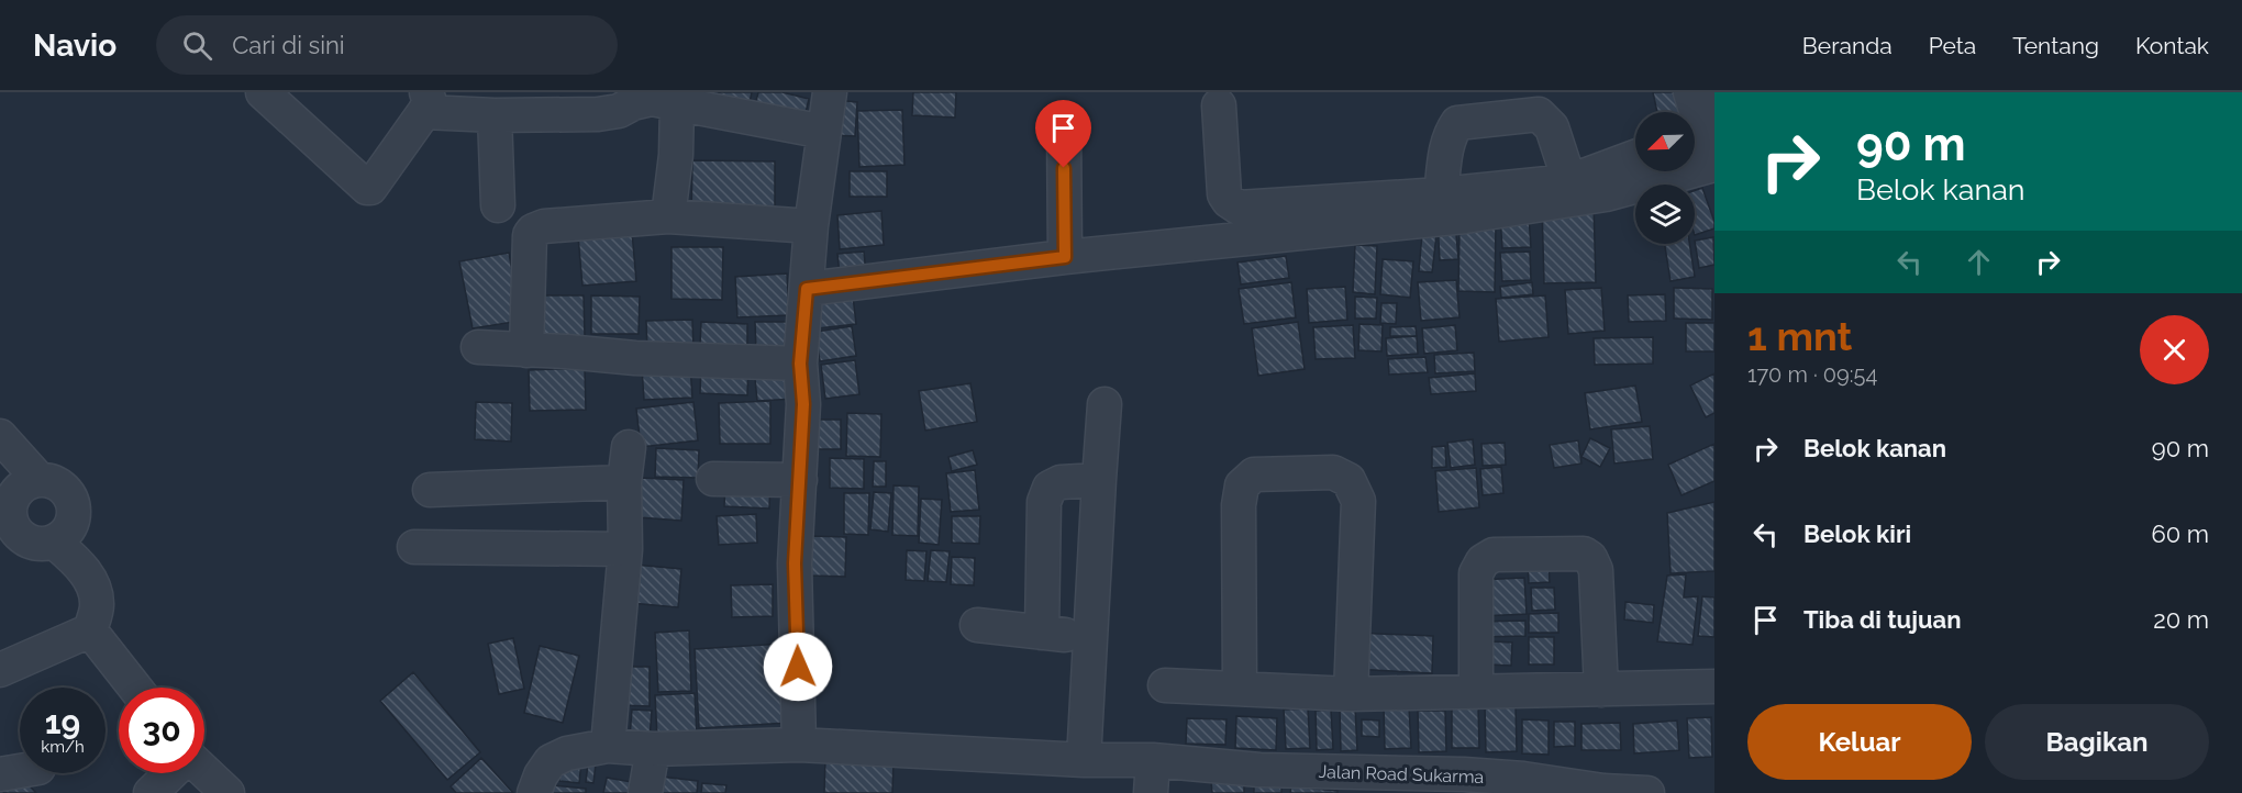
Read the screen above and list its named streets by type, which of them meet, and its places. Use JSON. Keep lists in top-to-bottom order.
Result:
{
  "streets": {
    "street": ["Jalan Road Sukarma"]
  },
  "north": "bottom left",
  "page": {
    "header": "Navio",
    "search": "Cari di sini",
    "nav": [
      "Beranda",
      "Peta",
      "Tentang",
      "Kontak"
    ],
    "turn": ["90 m", "Belok kanan"],
    "heading": ["1 mnt", "170 m · 09:54"],
    "list": [
      {
        "name": "Belok kanan",
        "value": "90 m"
      },
      {
        "name": "Belok kiri",
        "value": "60 m"
      },
      {
        "name": "Tiba di tujuan",
        "value": "20 m"
      }
    ],
    "speed": "19 km/h",
    "limit": "30",
    "buttons": ["Keluar", "Bagikan"]
  }
}
